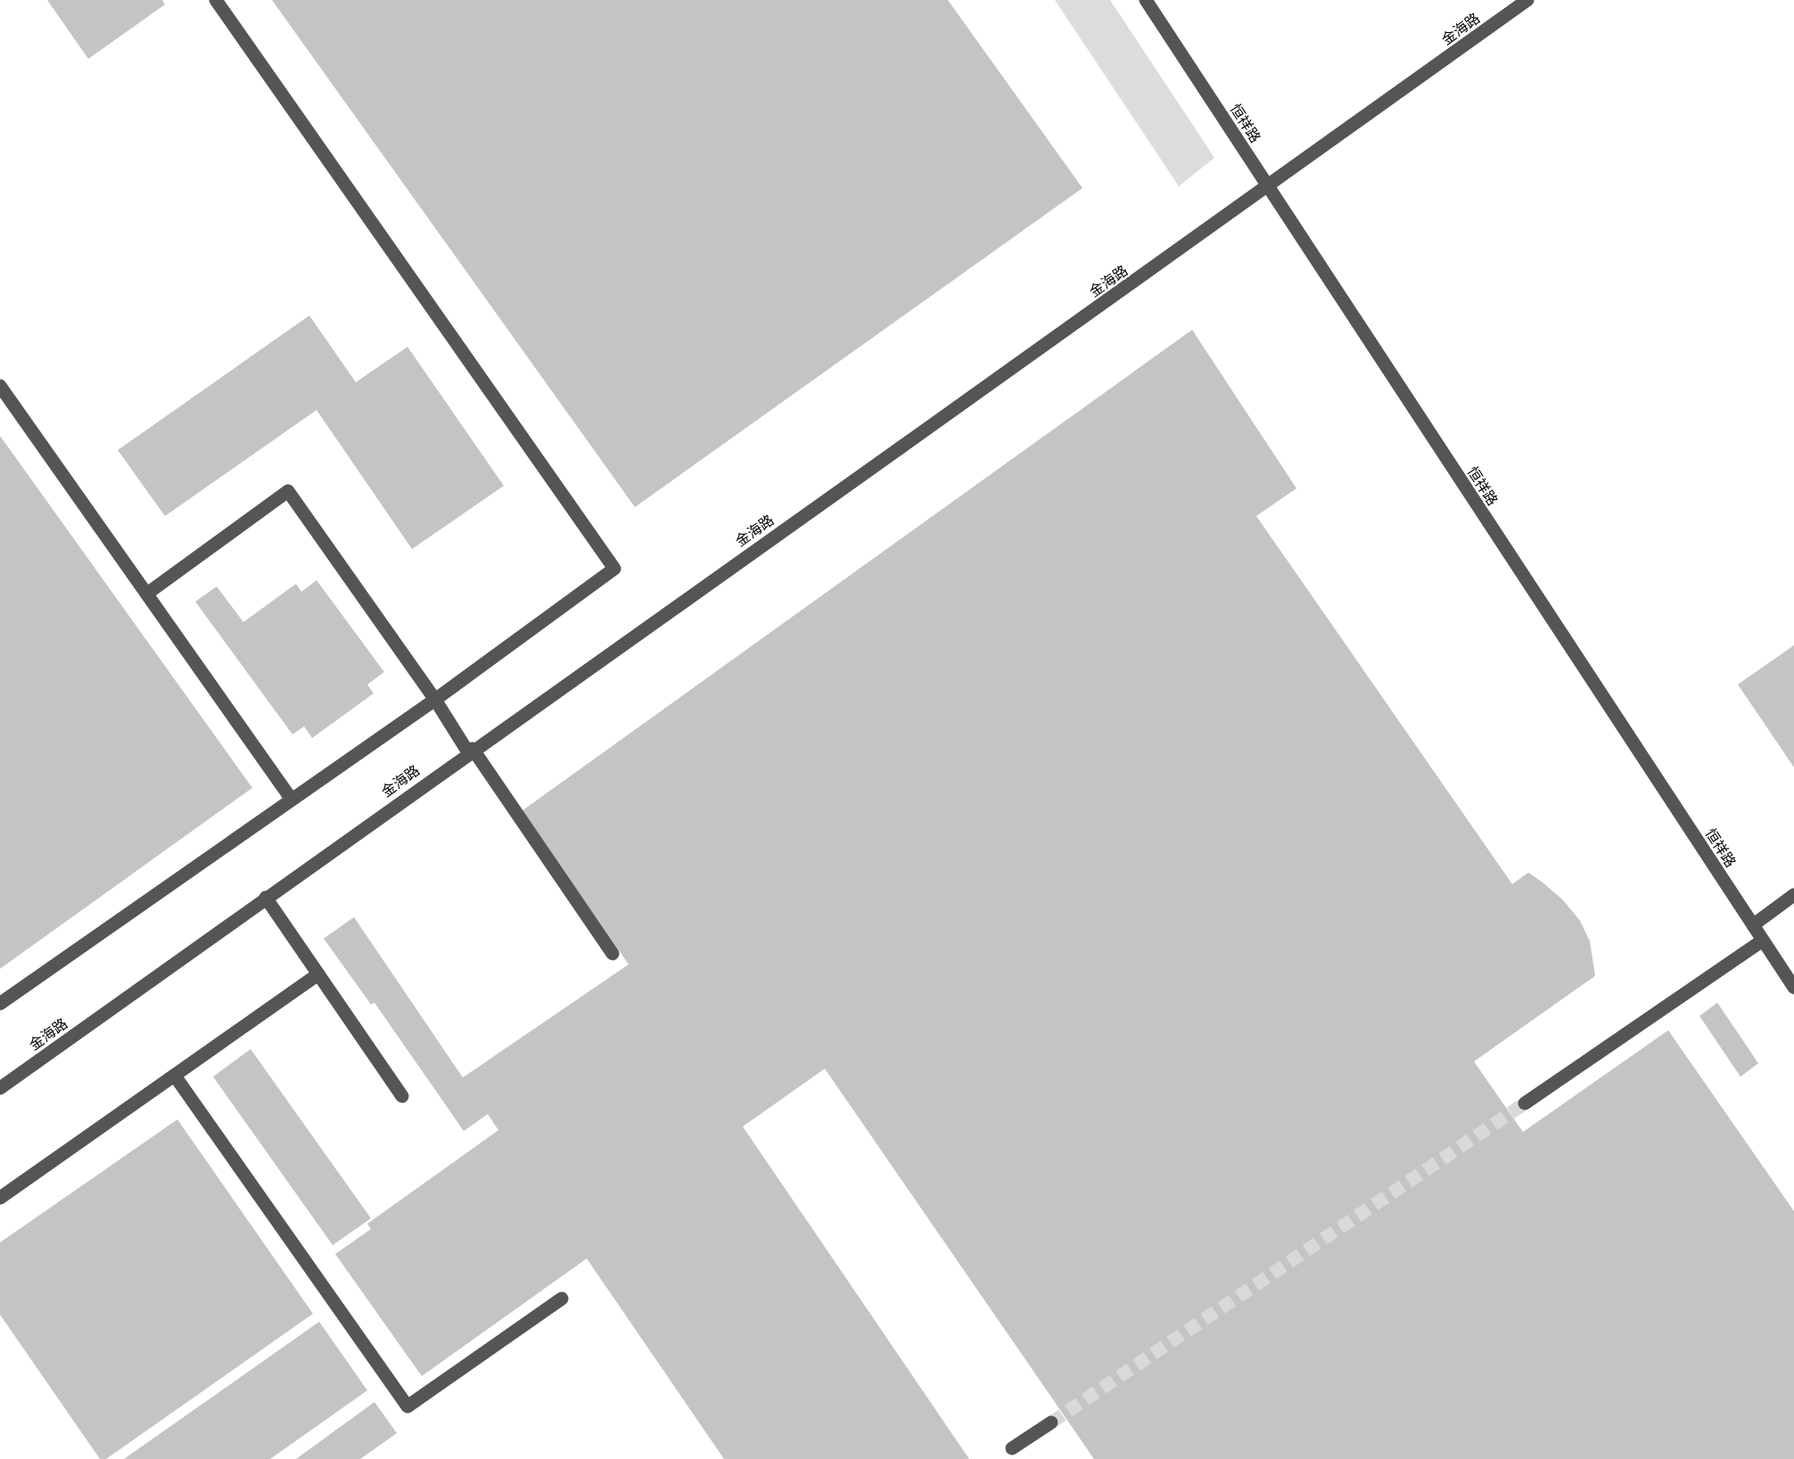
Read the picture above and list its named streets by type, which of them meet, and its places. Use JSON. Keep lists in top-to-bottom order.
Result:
{
  "streets": {
    "street": ["金海路", "恒祥路"]
  },
  "crossings": [
    ["金海路", "恒祥路"]
  ]
}
